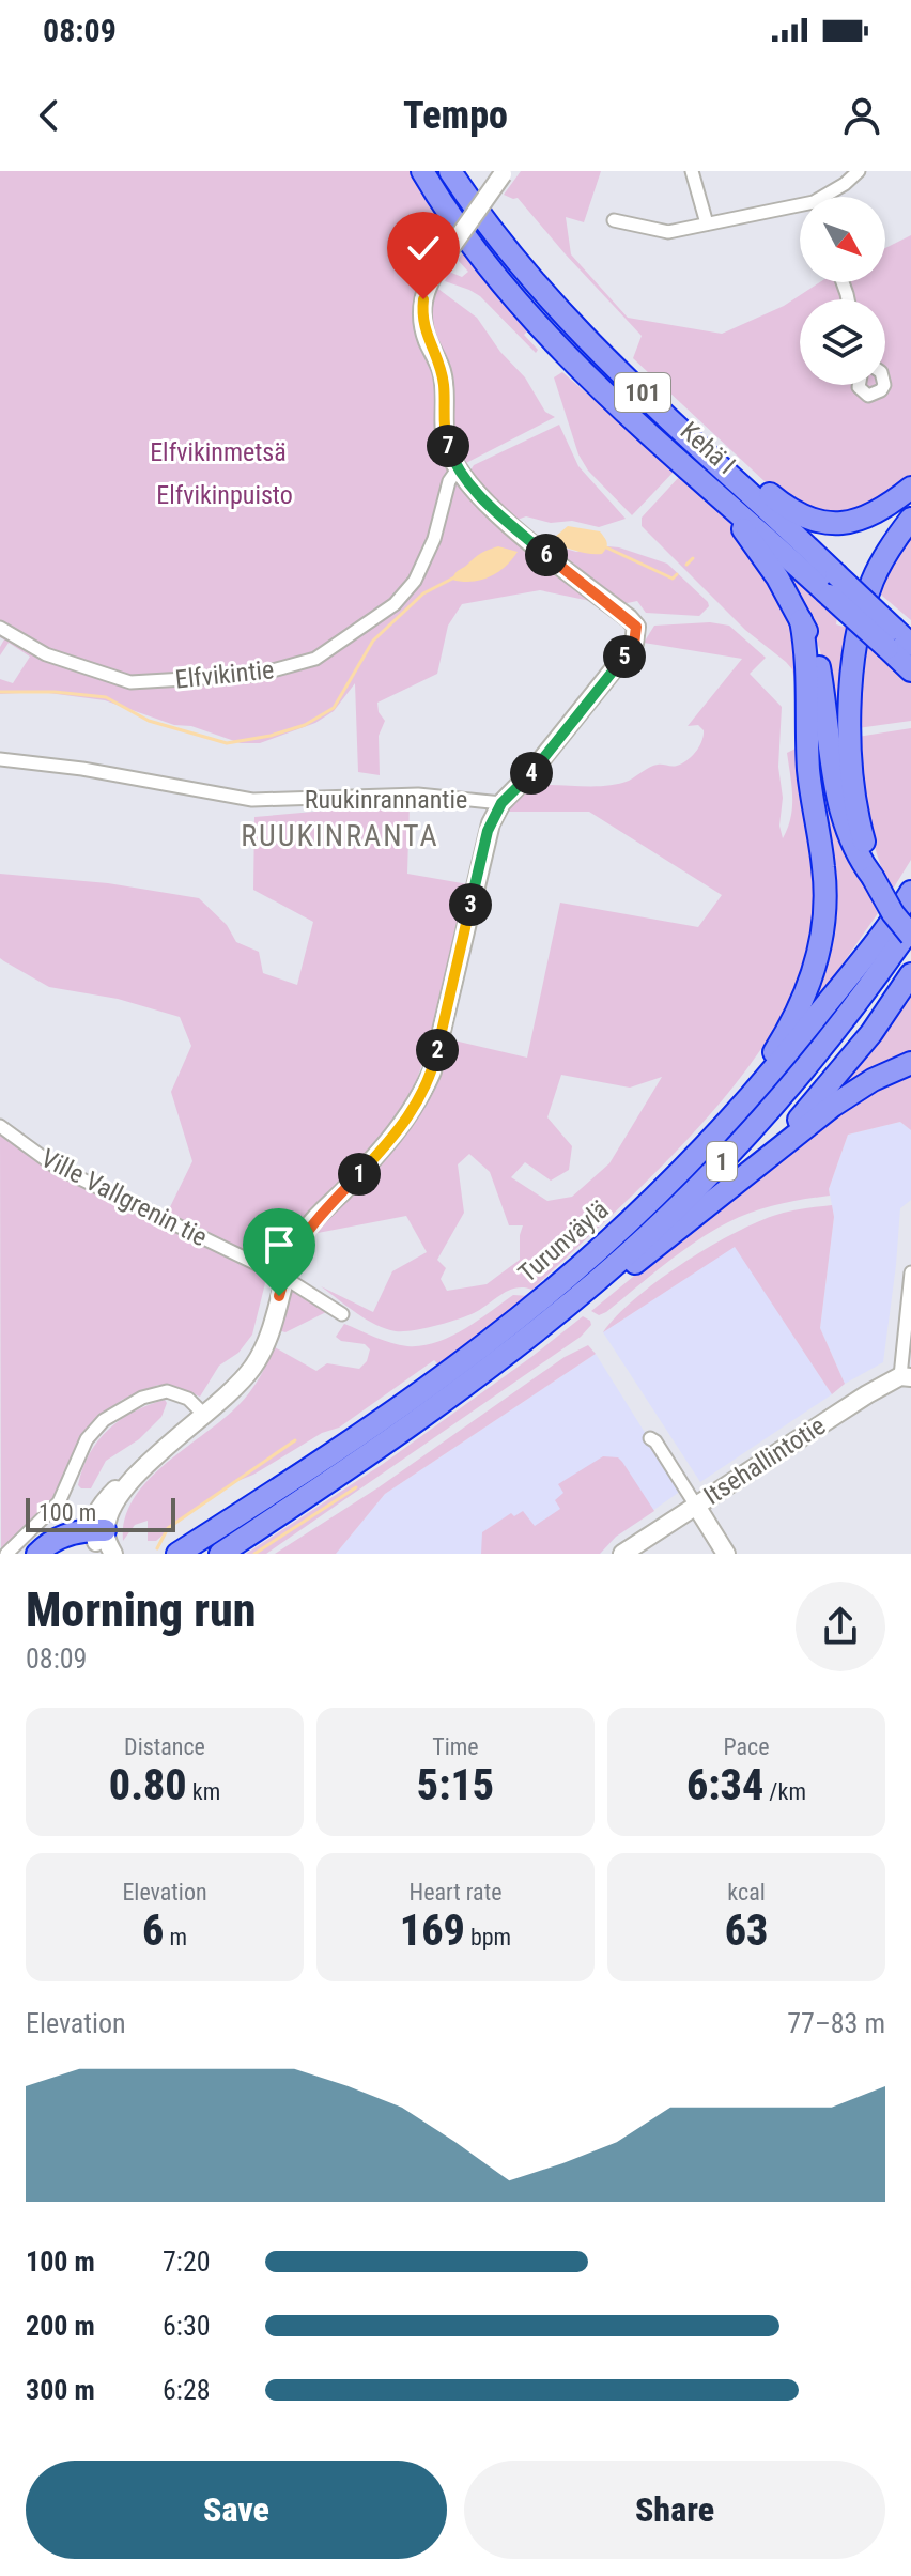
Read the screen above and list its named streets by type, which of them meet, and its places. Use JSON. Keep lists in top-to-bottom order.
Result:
{
  "streets": {
    "highway": [
      "101",
      "Kehä I",
      "1",
      "Turunväylä"
    ],
    "street": [
      "Elfvikintie",
      "Ruukinrannantie",
      "Ville Vallgrenin tie",
      "Itsehallintotie"
    ]
  },
  "crossings": [
    ["Elfvikintie", "Ruukinrannantie"]
  ],
  "districts": ["RUUKINRANTA"],
  "parks": ["Elfvikinmetsä", "Elfvikinpuisto"],
  "scale_bar": "100 m",
  "north": "bottom right",
  "page": {
    "status": "08:09",
    "header": "Tempo",
    "pins": [
      "7",
      "6",
      "5",
      "4",
      "3",
      "2",
      "1"
    ],
    "scale": "100 m",
    "heading": ["Morning run", "08:09"],
    "stats": [
      ["Distance", "0.80 km"],
      ["Time", "5:15"],
      ["Pace", "6:34 /km"],
      ["Elevation", "6 m"],
      ["Heart rate", "169 bpm"],
      ["kcal", "63"]
    ],
    "chart": ["Elevation", "77–83 m"],
    "list": [
      {
        "name": "100 m",
        "note": "7:20"
      },
      {
        "name": "200 m",
        "note": "6:30"
      },
      {
        "name": "300 m",
        "note": "6:28"
      }
    ],
    "buttons": ["Save", "Share"]
  }
}
